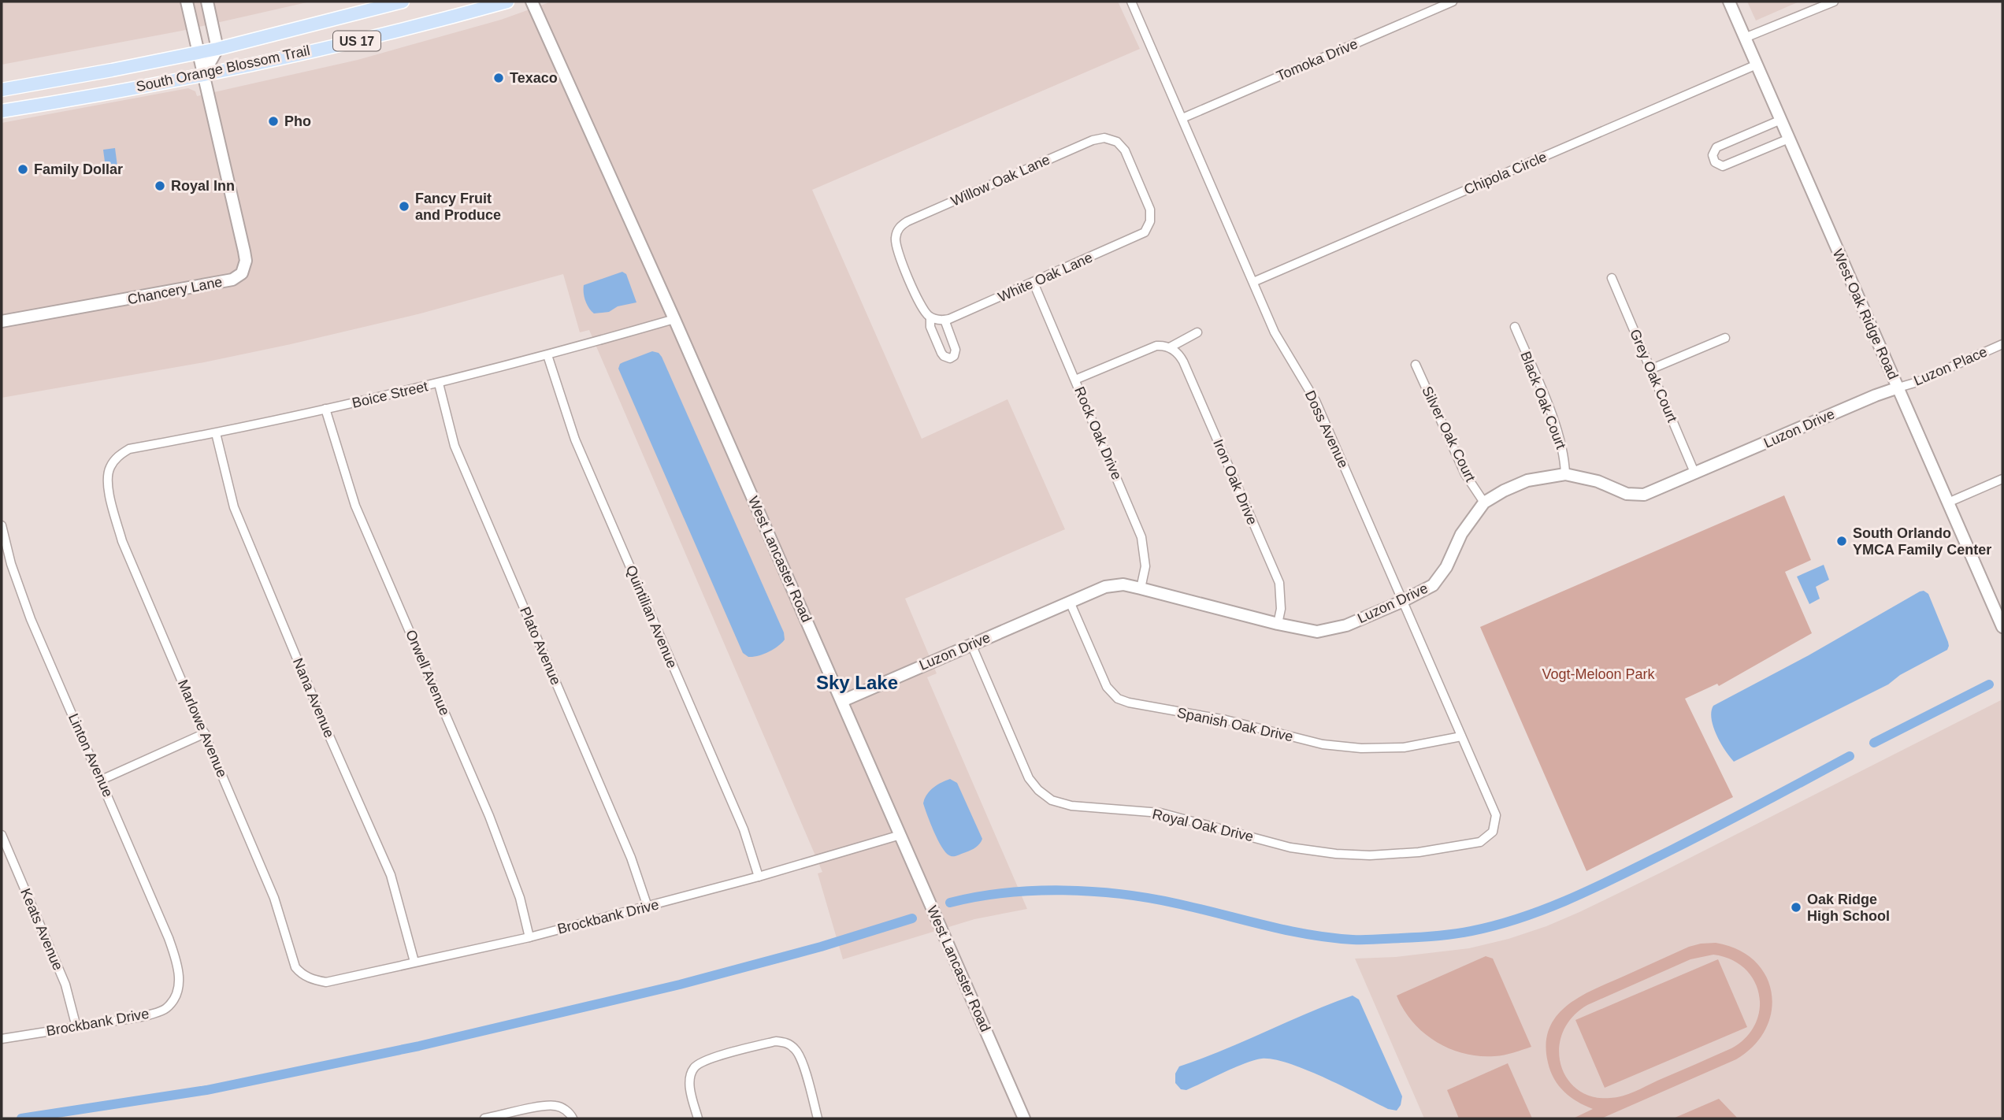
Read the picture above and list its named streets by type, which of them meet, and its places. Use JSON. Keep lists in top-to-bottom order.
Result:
{
  "streets": {
    "main road": ["US 17", "South Orange Blossom Trail"],
    "street": [
      "Tomoka Drive",
      "Chipola Circle",
      "Willow Oak Lane",
      "White Oak Lane",
      "Chancery Lane",
      "West Oak Ridge Road",
      "Luzon Place",
      "Grey Oak Court",
      "Boice Street",
      "Black Oak Court",
      "Luzon Drive",
      "Doss Avenue",
      "Rock Oak Drive",
      "Silver Oak Court",
      "Iron Oak Drive",
      "West Lancaster Road",
      "Quintilian Avenue",
      "Plato Avenue",
      "Orwell Avenue",
      "Nana Avenue",
      "Spanish Oak Drive",
      "Marlowe Avenue",
      "Linton Avenue",
      "Royal Oak Drive",
      "Brockbank Drive",
      "Keats Avenue"
    ]
  },
  "crossings": [
    ["Tomoka Drive", "Doss Avenue"],
    ["South Orange Blossom Trail", "Chancery Lane"],
    ["Chipola Circle", "West Oak Ridge Road"],
    ["Chipola Circle", "Doss Avenue"],
    ["Willow Oak Lane", "White Oak Lane"],
    ["White Oak Lane", "Rock Oak Drive"],
    ["West Oak Ridge Road", "Luzon Place"],
    ["West Oak Ridge Road", "Luzon Drive"],
    ["Luzon Place", "Luzon Drive"],
    ["Grey Oak Court", "Luzon Drive"],
    ["Boice Street", "West Lancaster Road"],
    ["Boice Street", "Quintilian Avenue"],
    ["Boice Street", "Plato Avenue"],
    ["Boice Street", "Orwell Avenue"],
    ["Boice Street", "Nana Avenue"],
    ["Boice Street", "Marlowe Avenue"],
    ["Black Oak Court", "Luzon Drive"],
    ["Luzon Drive", "Doss Avenue"],
    ["Luzon Drive", "Rock Oak Drive"],
    ["Luzon Drive", "Silver Oak Court"],
    ["Luzon Drive", "Iron Oak Drive"],
    ["Luzon Drive", "West Lancaster Road"],
    ["Luzon Drive", "Spanish Oak Drive"],
    ["Luzon Drive", "Royal Oak Drive"],
    ["Doss Avenue", "Spanish Oak Drive"],
    ["Doss Avenue", "Royal Oak Drive"],
    ["West Lancaster Road", "Brockbank Drive"],
    ["Quintilian Avenue", "Brockbank Drive"],
    ["Plato Avenue", "Brockbank Drive"],
    ["Orwell Avenue", "Brockbank Drive"],
    ["Nana Avenue", "Brockbank Drive"],
    ["Marlowe Avenue", "Brockbank Drive"],
    ["Linton Avenue", "Brockbank Drive"],
    ["Brockbank Drive", "Keats Avenue"]
  ],
  "districts": ["Sky Lake"],
  "parks": ["Vogt-Meloon Park"],
  "places": [
    "Texaco",
    "Pho",
    "Family Dollar",
    "Royal Inn",
    "Fancy Fruit and Produce",
    "South Orlando YMCA Family Center",
    "Oak Ridge High School"
  ]
}
